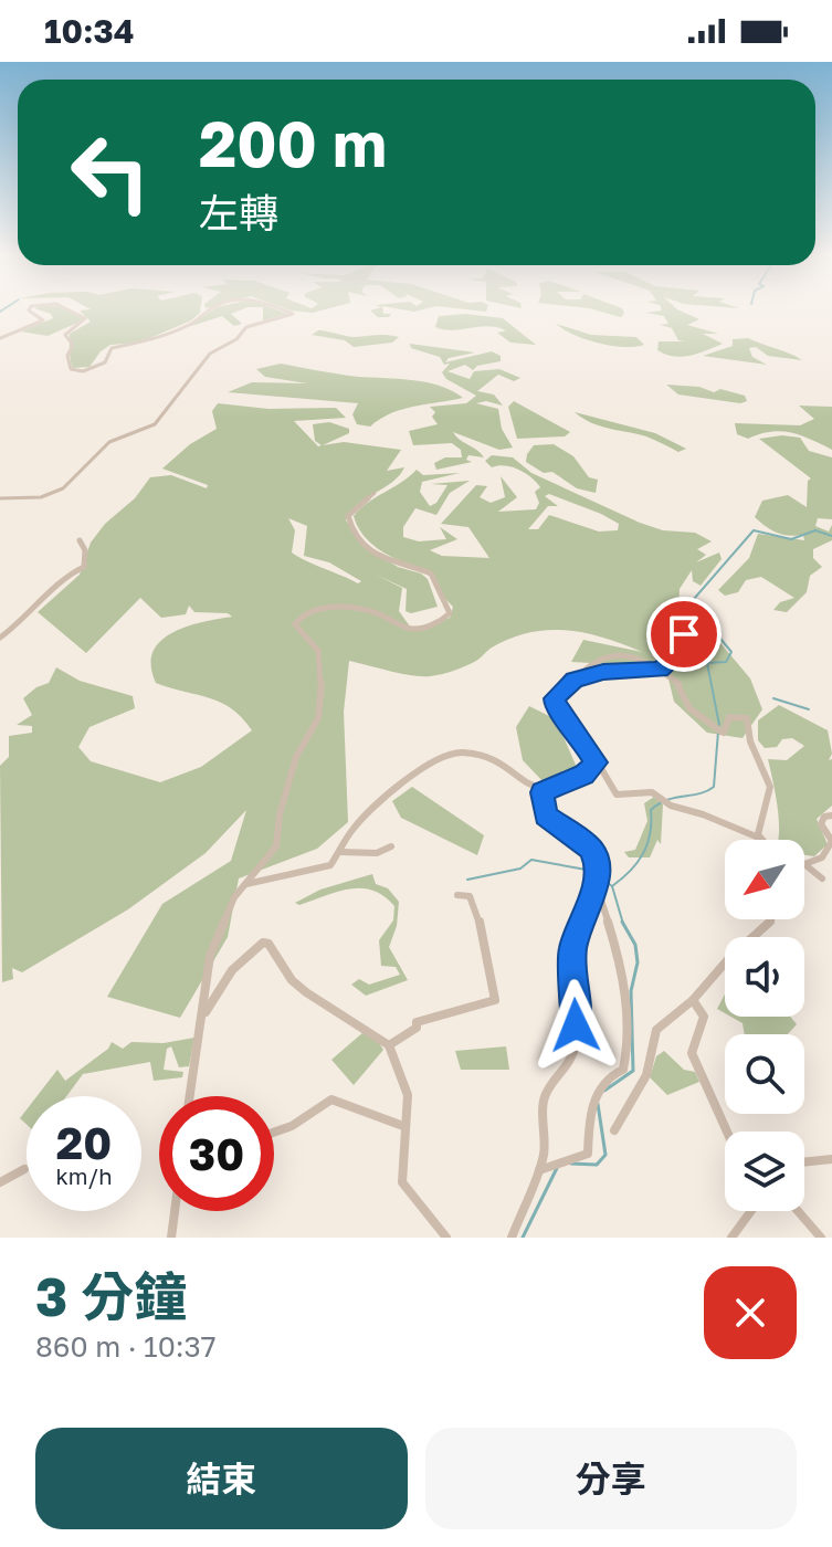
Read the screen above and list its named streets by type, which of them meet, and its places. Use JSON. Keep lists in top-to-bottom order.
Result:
{
  "north": "bottom left",
  "page": {
    "status": "10:34",
    "turn": ["200 m", "左轉"],
    "speed": "20 km/h",
    "limit": "30",
    "heading": ["3 分鐘", "860 m · 10:37"],
    "buttons": ["結束", "分享"]
  }
}
